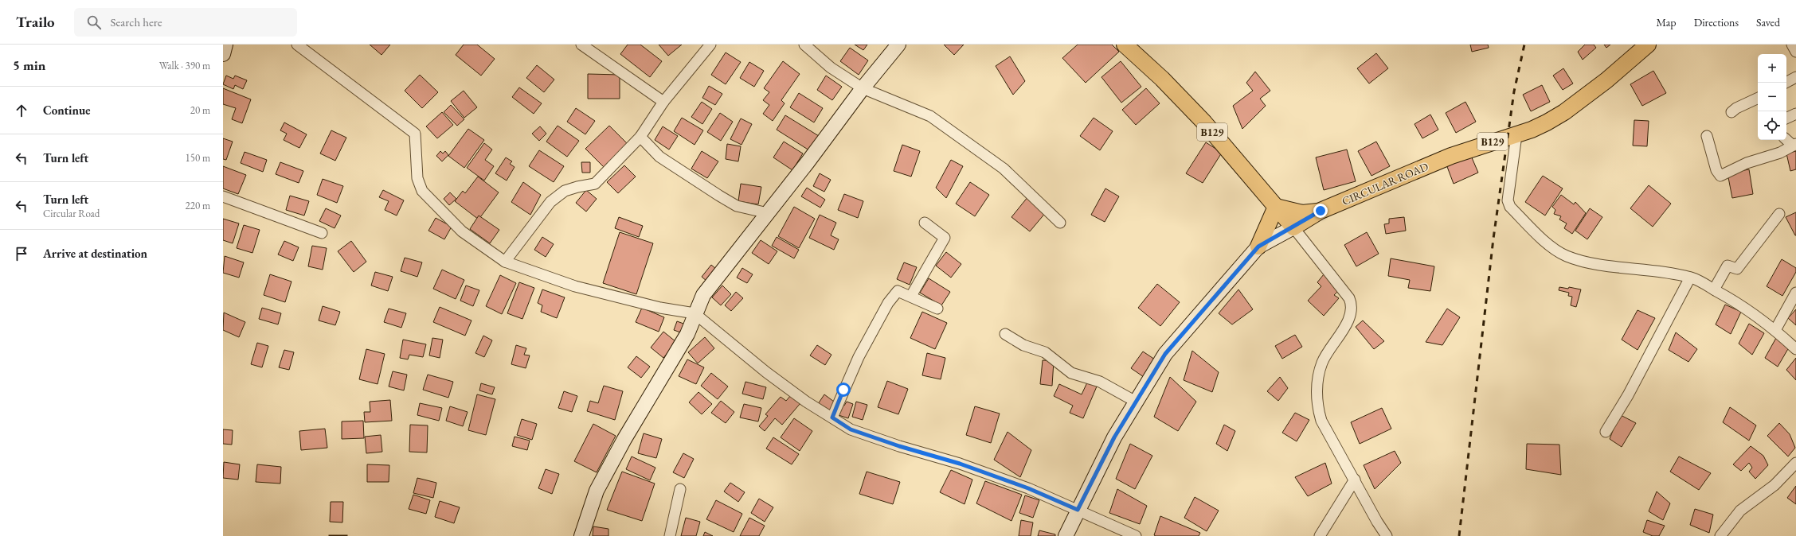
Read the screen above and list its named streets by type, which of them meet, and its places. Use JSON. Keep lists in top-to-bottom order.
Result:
{
  "streets": {
    "main road": ["B129", "CIRCULAR ROAD"]
  },
  "crossings": [
    ["B129", "CIRCULAR ROAD"]
  ],
  "page": {
    "header": "Trailo",
    "search": "Search here",
    "nav": ["Map", "Directions", "Saved"],
    "heading": ["5 min", "Walk · 390 m"],
    "map_buttons": ["+", "−"],
    "list": [
      ["Continue", "20 m"],
      ["Turn left", "150 m"],
      ["Turn left", "Circular Road", "220 m"],
      "Arrive at destination"
    ]
  }
}
